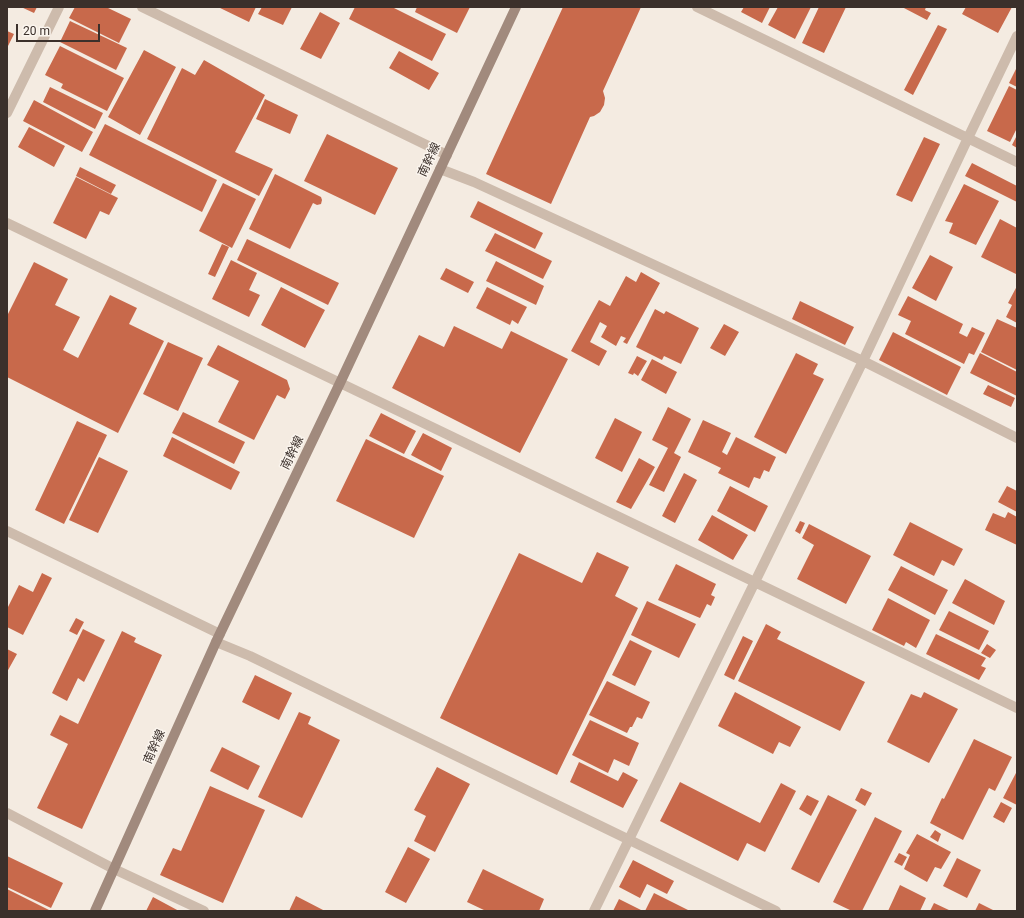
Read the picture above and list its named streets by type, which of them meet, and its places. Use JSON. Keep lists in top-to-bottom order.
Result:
{
  "streets": {
    "main road": ["南幹線"]
  },
  "scale_bar": "20 m"
}
